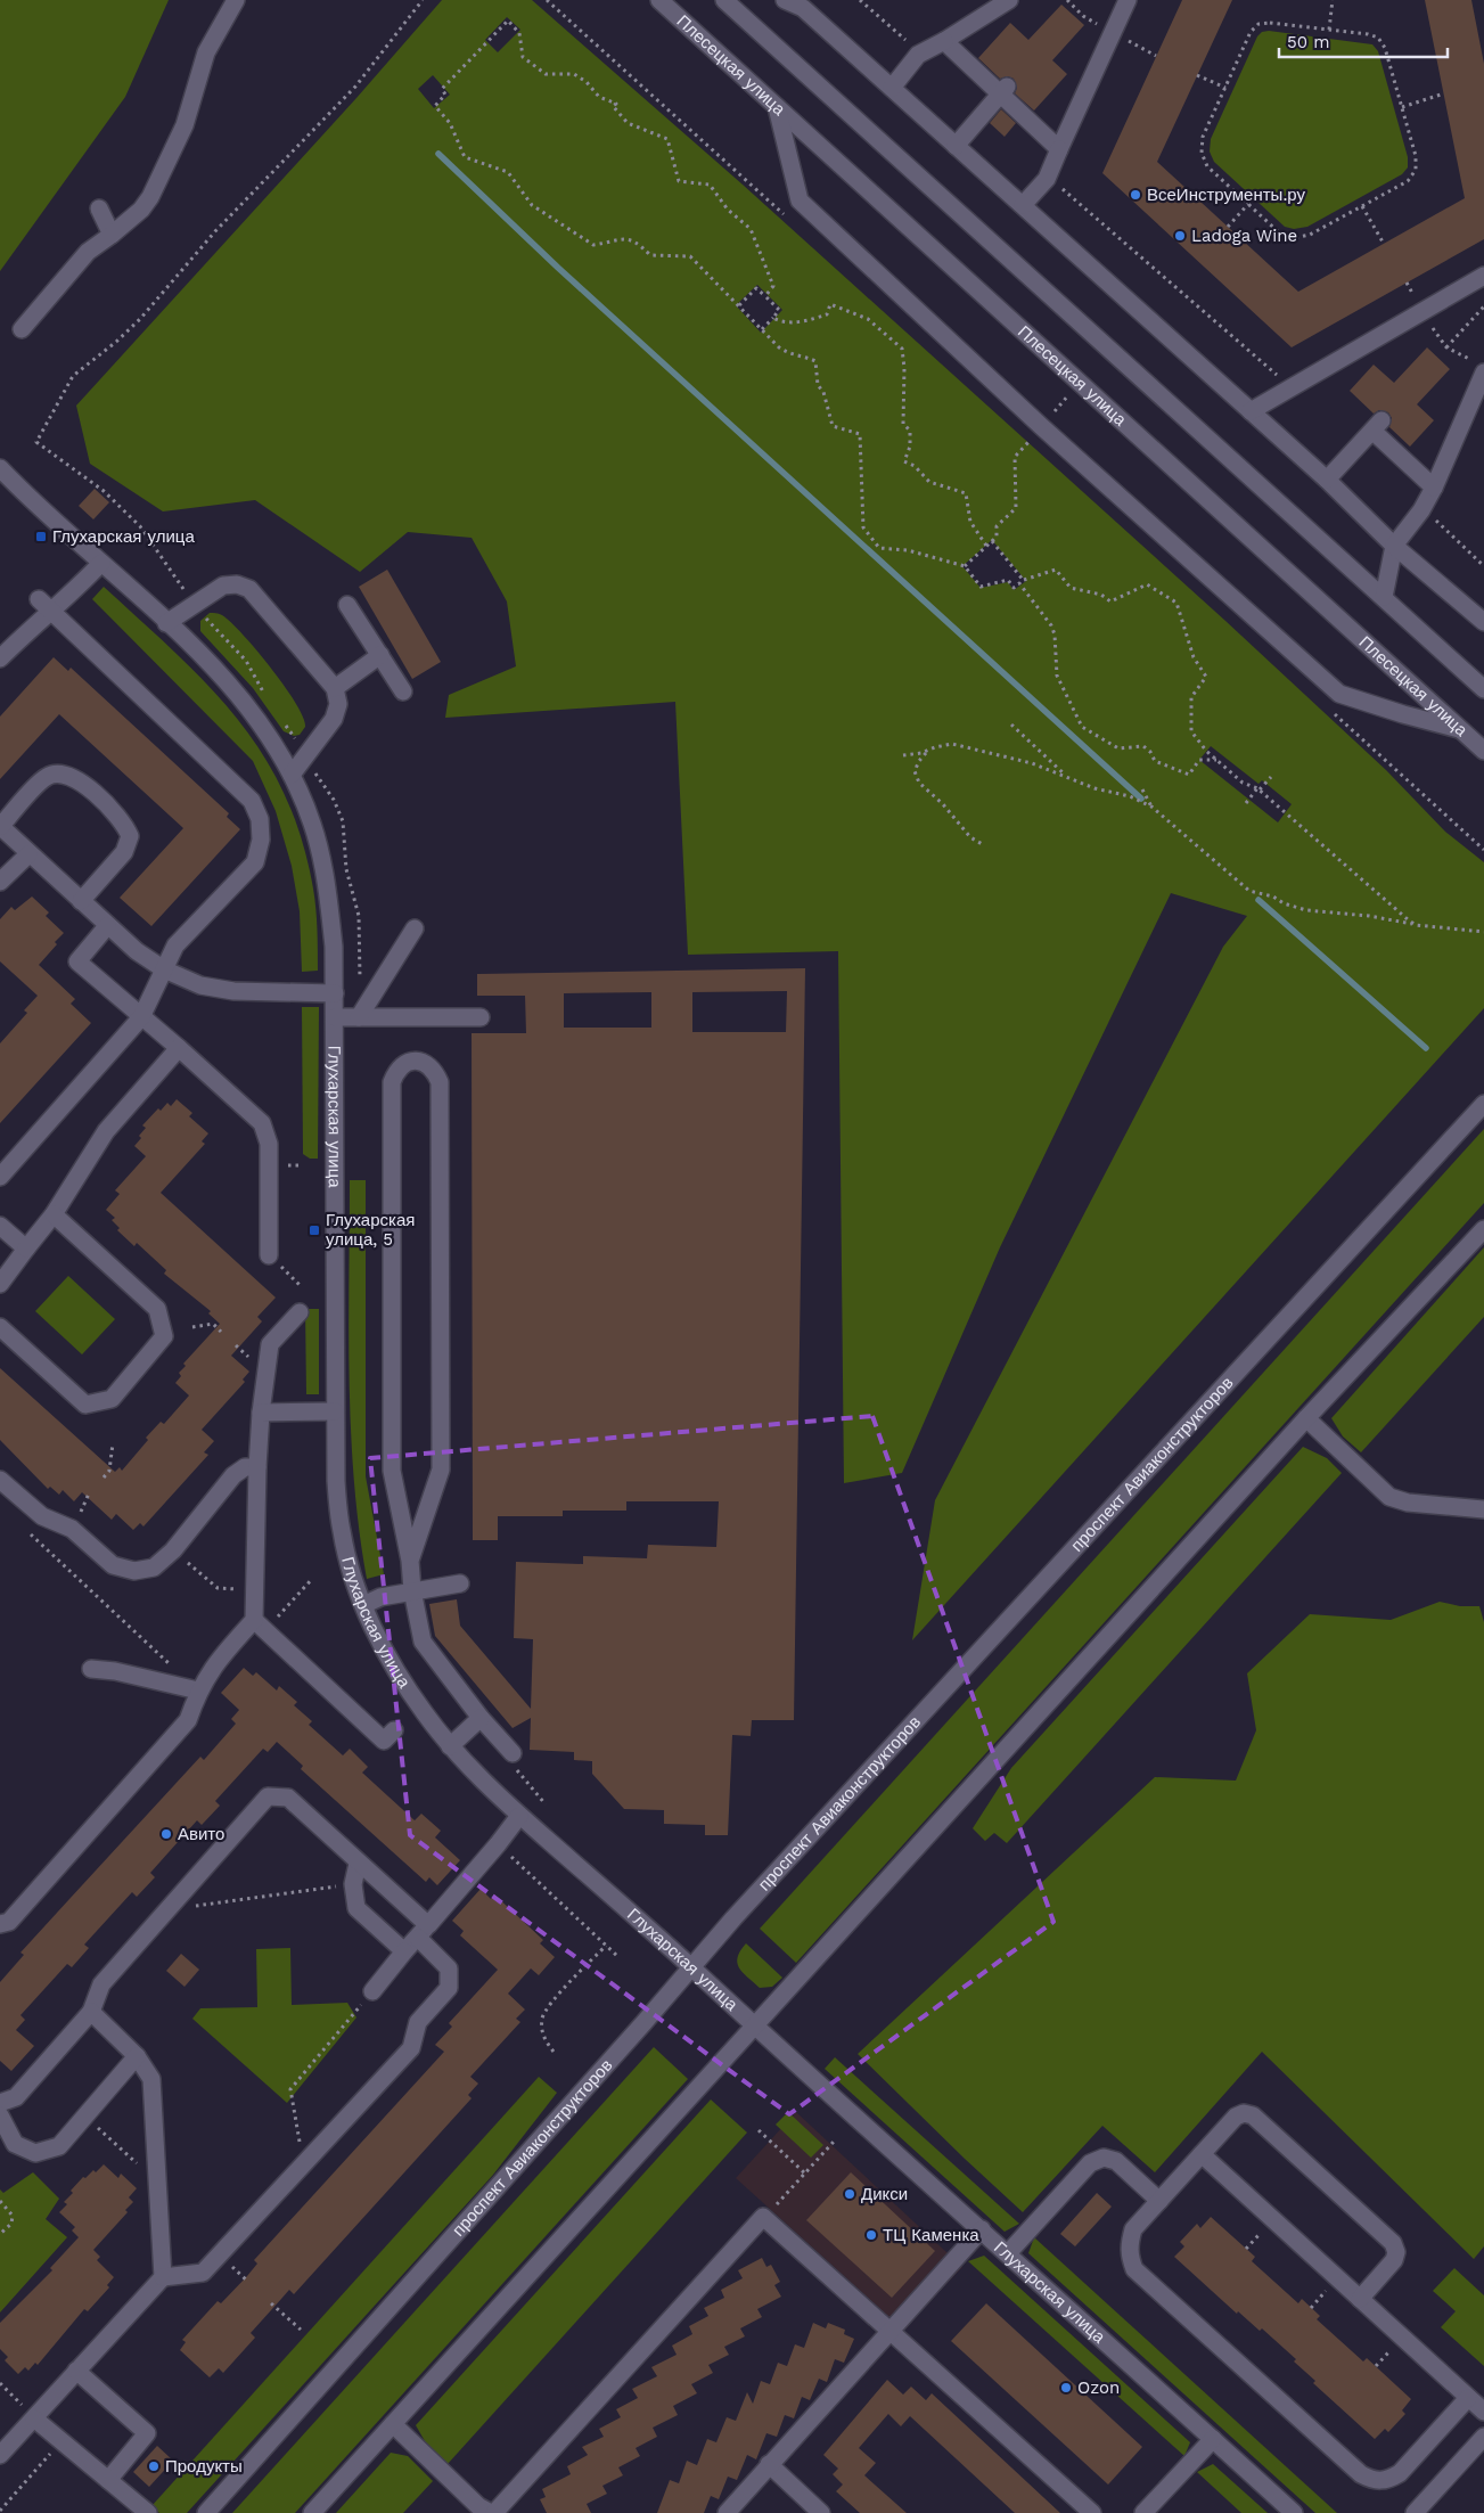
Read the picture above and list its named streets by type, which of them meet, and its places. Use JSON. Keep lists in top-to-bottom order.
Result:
{
  "streets": {
    "street": ["Плесецкая улица", "Глухарская улица", "проспект Авиаконструкторов"]
  },
  "crossings": [
    ["Глухарская улица", "проспект Авиаконструкторов"]
  ],
  "places": {
    "other": [
      "ВсеИнструменты.ру",
      "Ladoga Wine",
      "Авито",
      "Дикси",
      "ТЦ Каменка",
      "Ozon",
      "Продукты"
    ],
    "transit": ["Глухарская улица", "Глухарская улица, 5"]
  },
  "scale_bar": "50 m"
}
